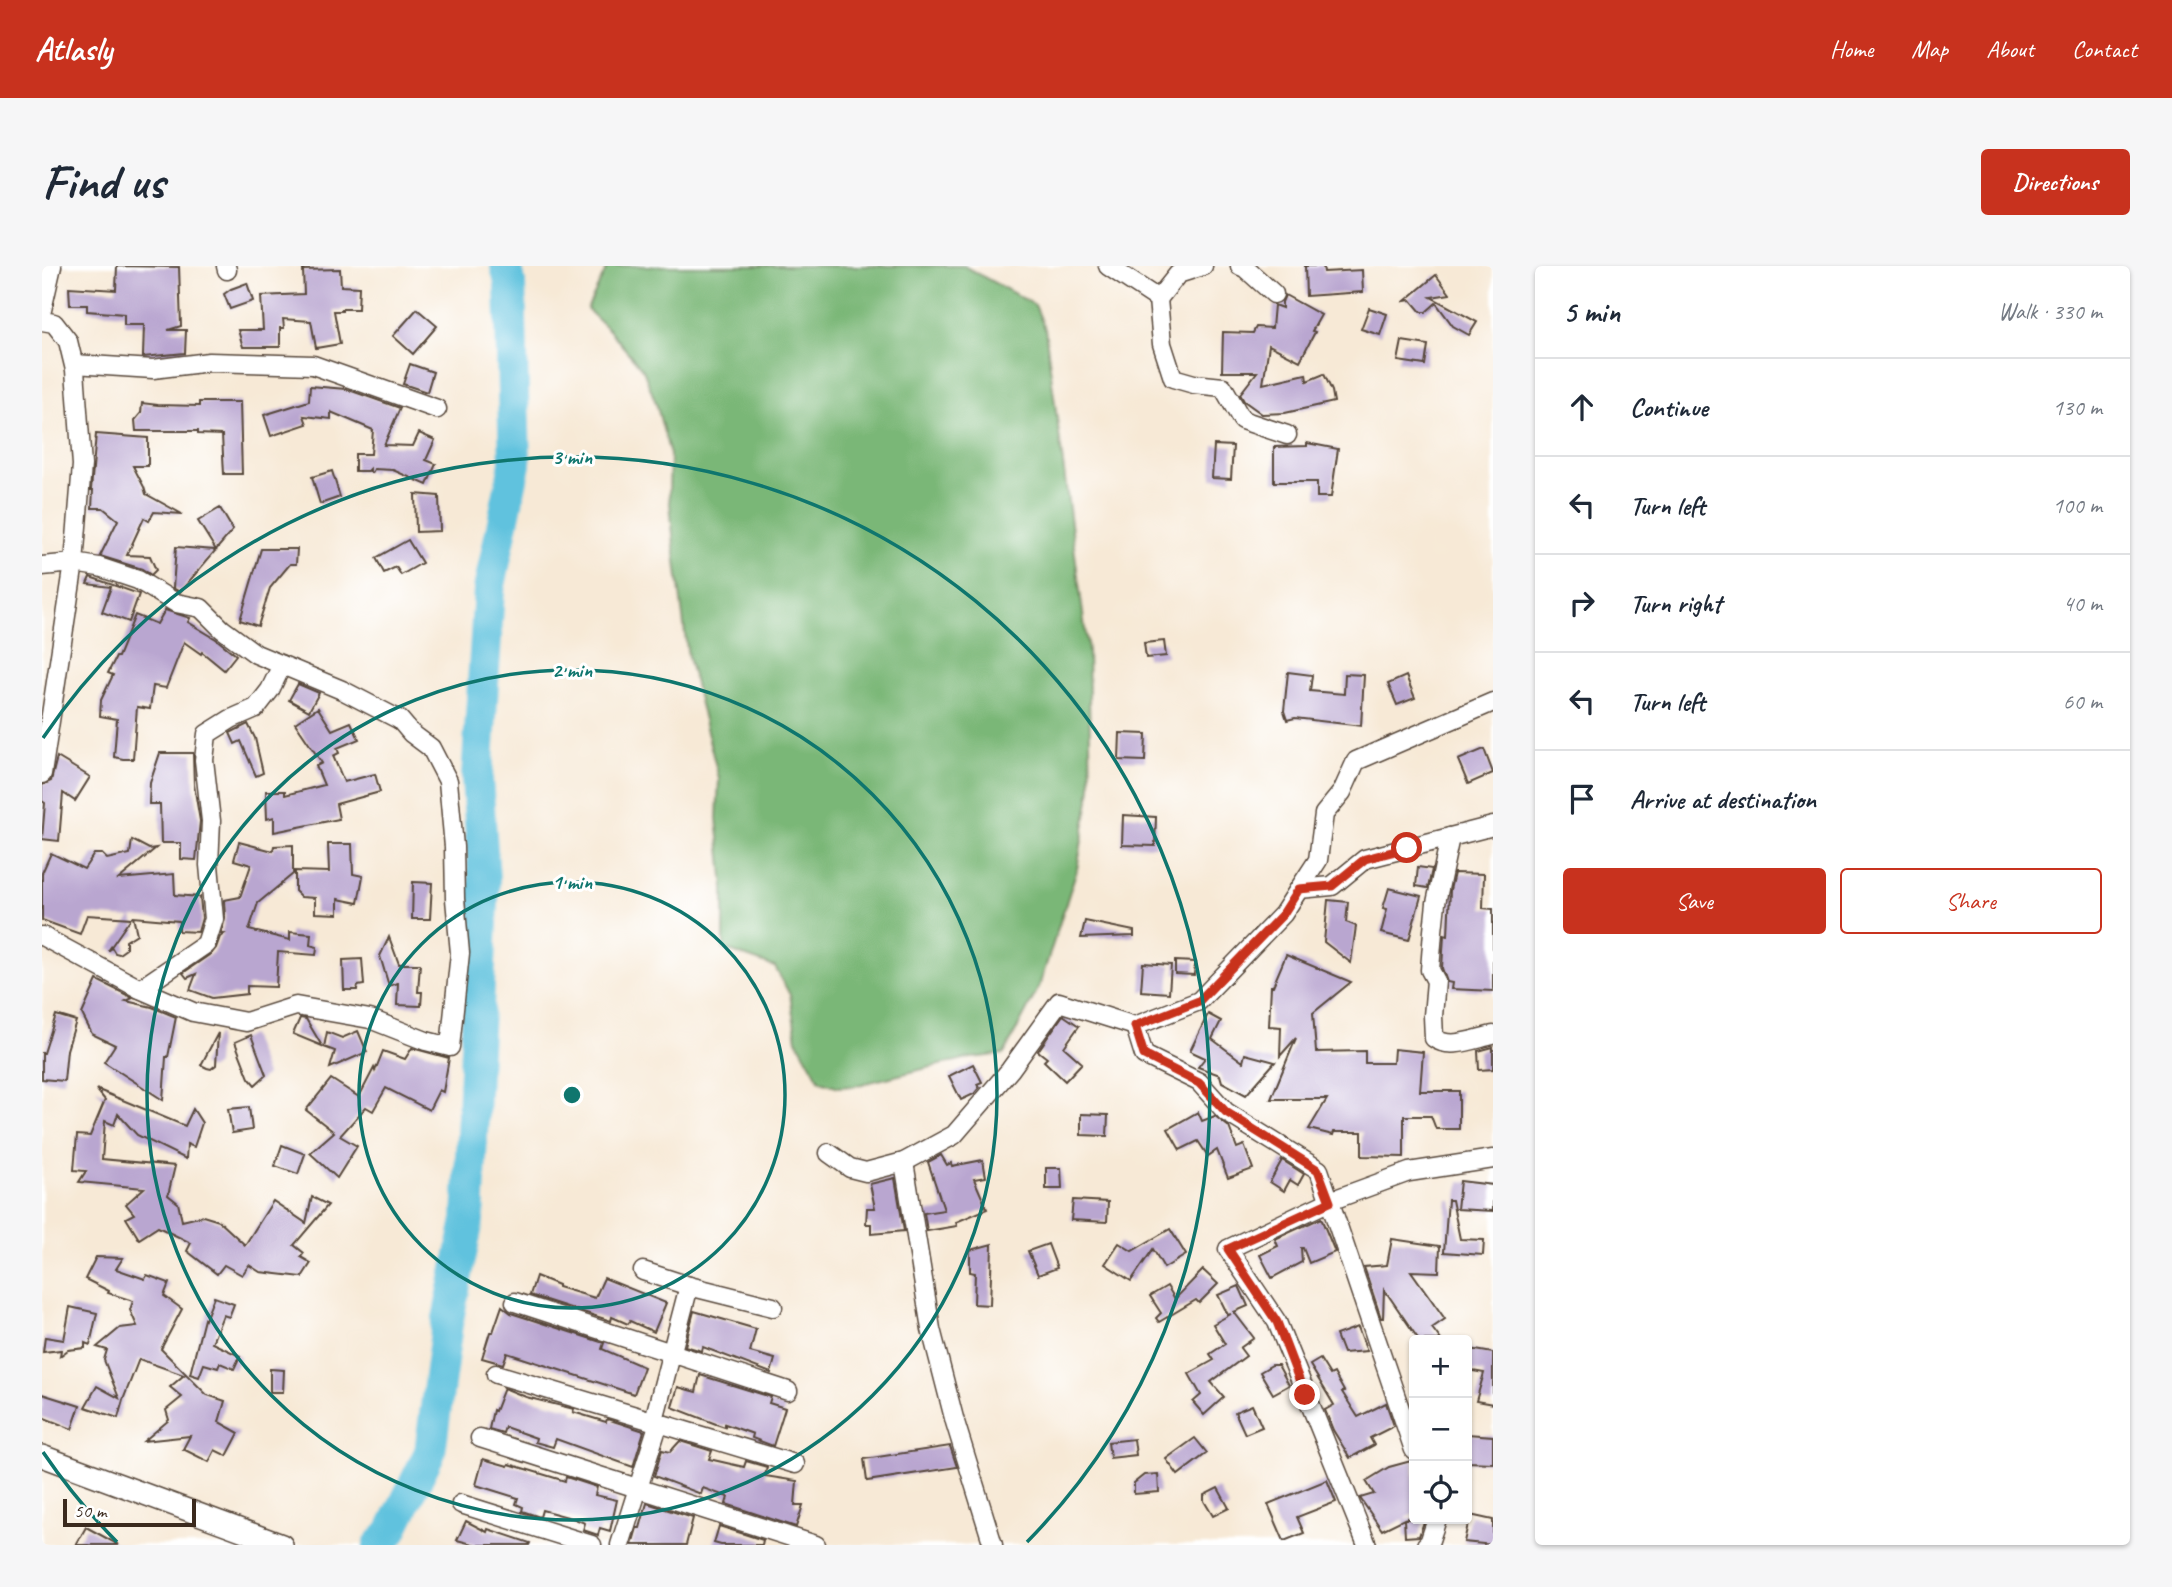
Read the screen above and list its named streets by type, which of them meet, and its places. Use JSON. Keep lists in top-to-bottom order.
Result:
{
  "scale_bar": "50 m",
  "page": {
    "header": "Atlasly",
    "nav": [
      "Home",
      "Map",
      "About",
      "Contact"
    ],
    "buttons": [
      "Directions",
      ["Save", "Share"]
    ],
    "title": "Find us",
    "heading": ["5 min", "Walk · 330 m"],
    "list": [
      ["Continue", "130 m"],
      ["Turn left", "100 m"],
      ["Turn right", "40 m"],
      ["Turn left", "60 m"],
      "Arrive at destination"
    ],
    "map_buttons": ["+", "−"],
    "scale": "50 m"
  },
  "rings": ["3 min", "2 min", "1 min"]
}
